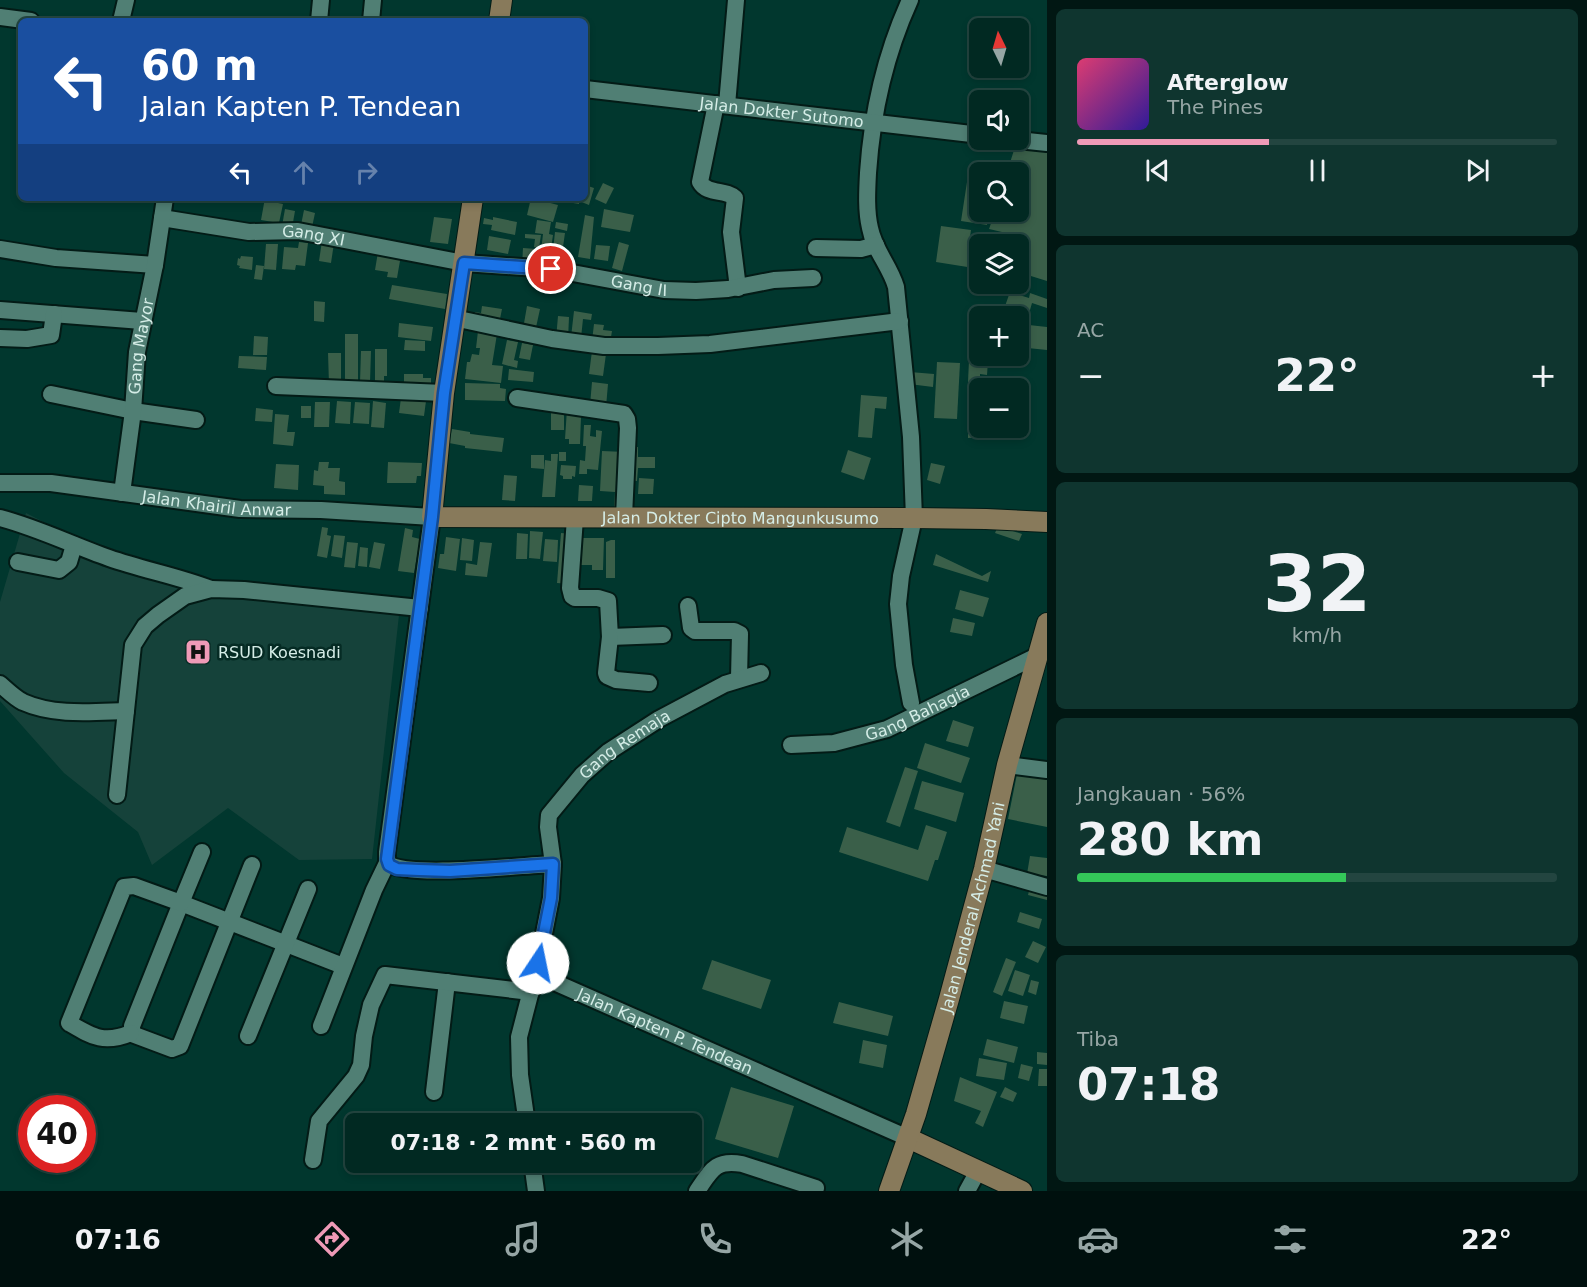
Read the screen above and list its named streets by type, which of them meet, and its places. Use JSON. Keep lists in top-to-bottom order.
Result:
{
  "streets": {
    "main road": ["Jalan Dokter Cipto Mangunkusumo", "Jalan Jenderal Achmad Yani"],
    "street": [
      "Jalan Dokter Sutomo",
      "Gang XI",
      "Gang II",
      "Gang Mayor",
      "Jalan Khairil Anwar",
      "Gang Bahagia",
      "Gang Remaja",
      "Jalan Kapten P. Tendean"
    ]
  },
  "crossings": [
    ["Gang XI", "Gang II"],
    ["Gang XI", "Gang Mayor"],
    ["Gang Mayor", "Jalan Khairil Anwar"],
    ["Jalan Khairil Anwar", "Jalan Dokter Cipto Mangunkusumo"],
    ["Gang Bahagia", "Jalan Jenderal Achmad Yani"],
    ["Jalan Jenderal Achmad Yani", "Jalan Kapten P. Tendean"]
  ],
  "places": {
    "hospital": ["RSUD Koesnadi"]
  },
  "north": "top",
  "page": {
    "map_buttons": ["+", "−"],
    "turn": ["60 m", "Jalan Kapten P. Tendean"],
    "song": ["Afterglow", "The Pines"],
    "tile": [
      "AC",
      ["32", "km/h"],
      ["Jangkauan · 56%", "280 km"],
      ["Tiba", "07:18"]
    ],
    "heat": ["−", "22°", "+"],
    "limit": "40",
    "trip": "07:18 · 2 mnt · 560 m",
    "tabs": ["07:16", "22°"]
  }
}
